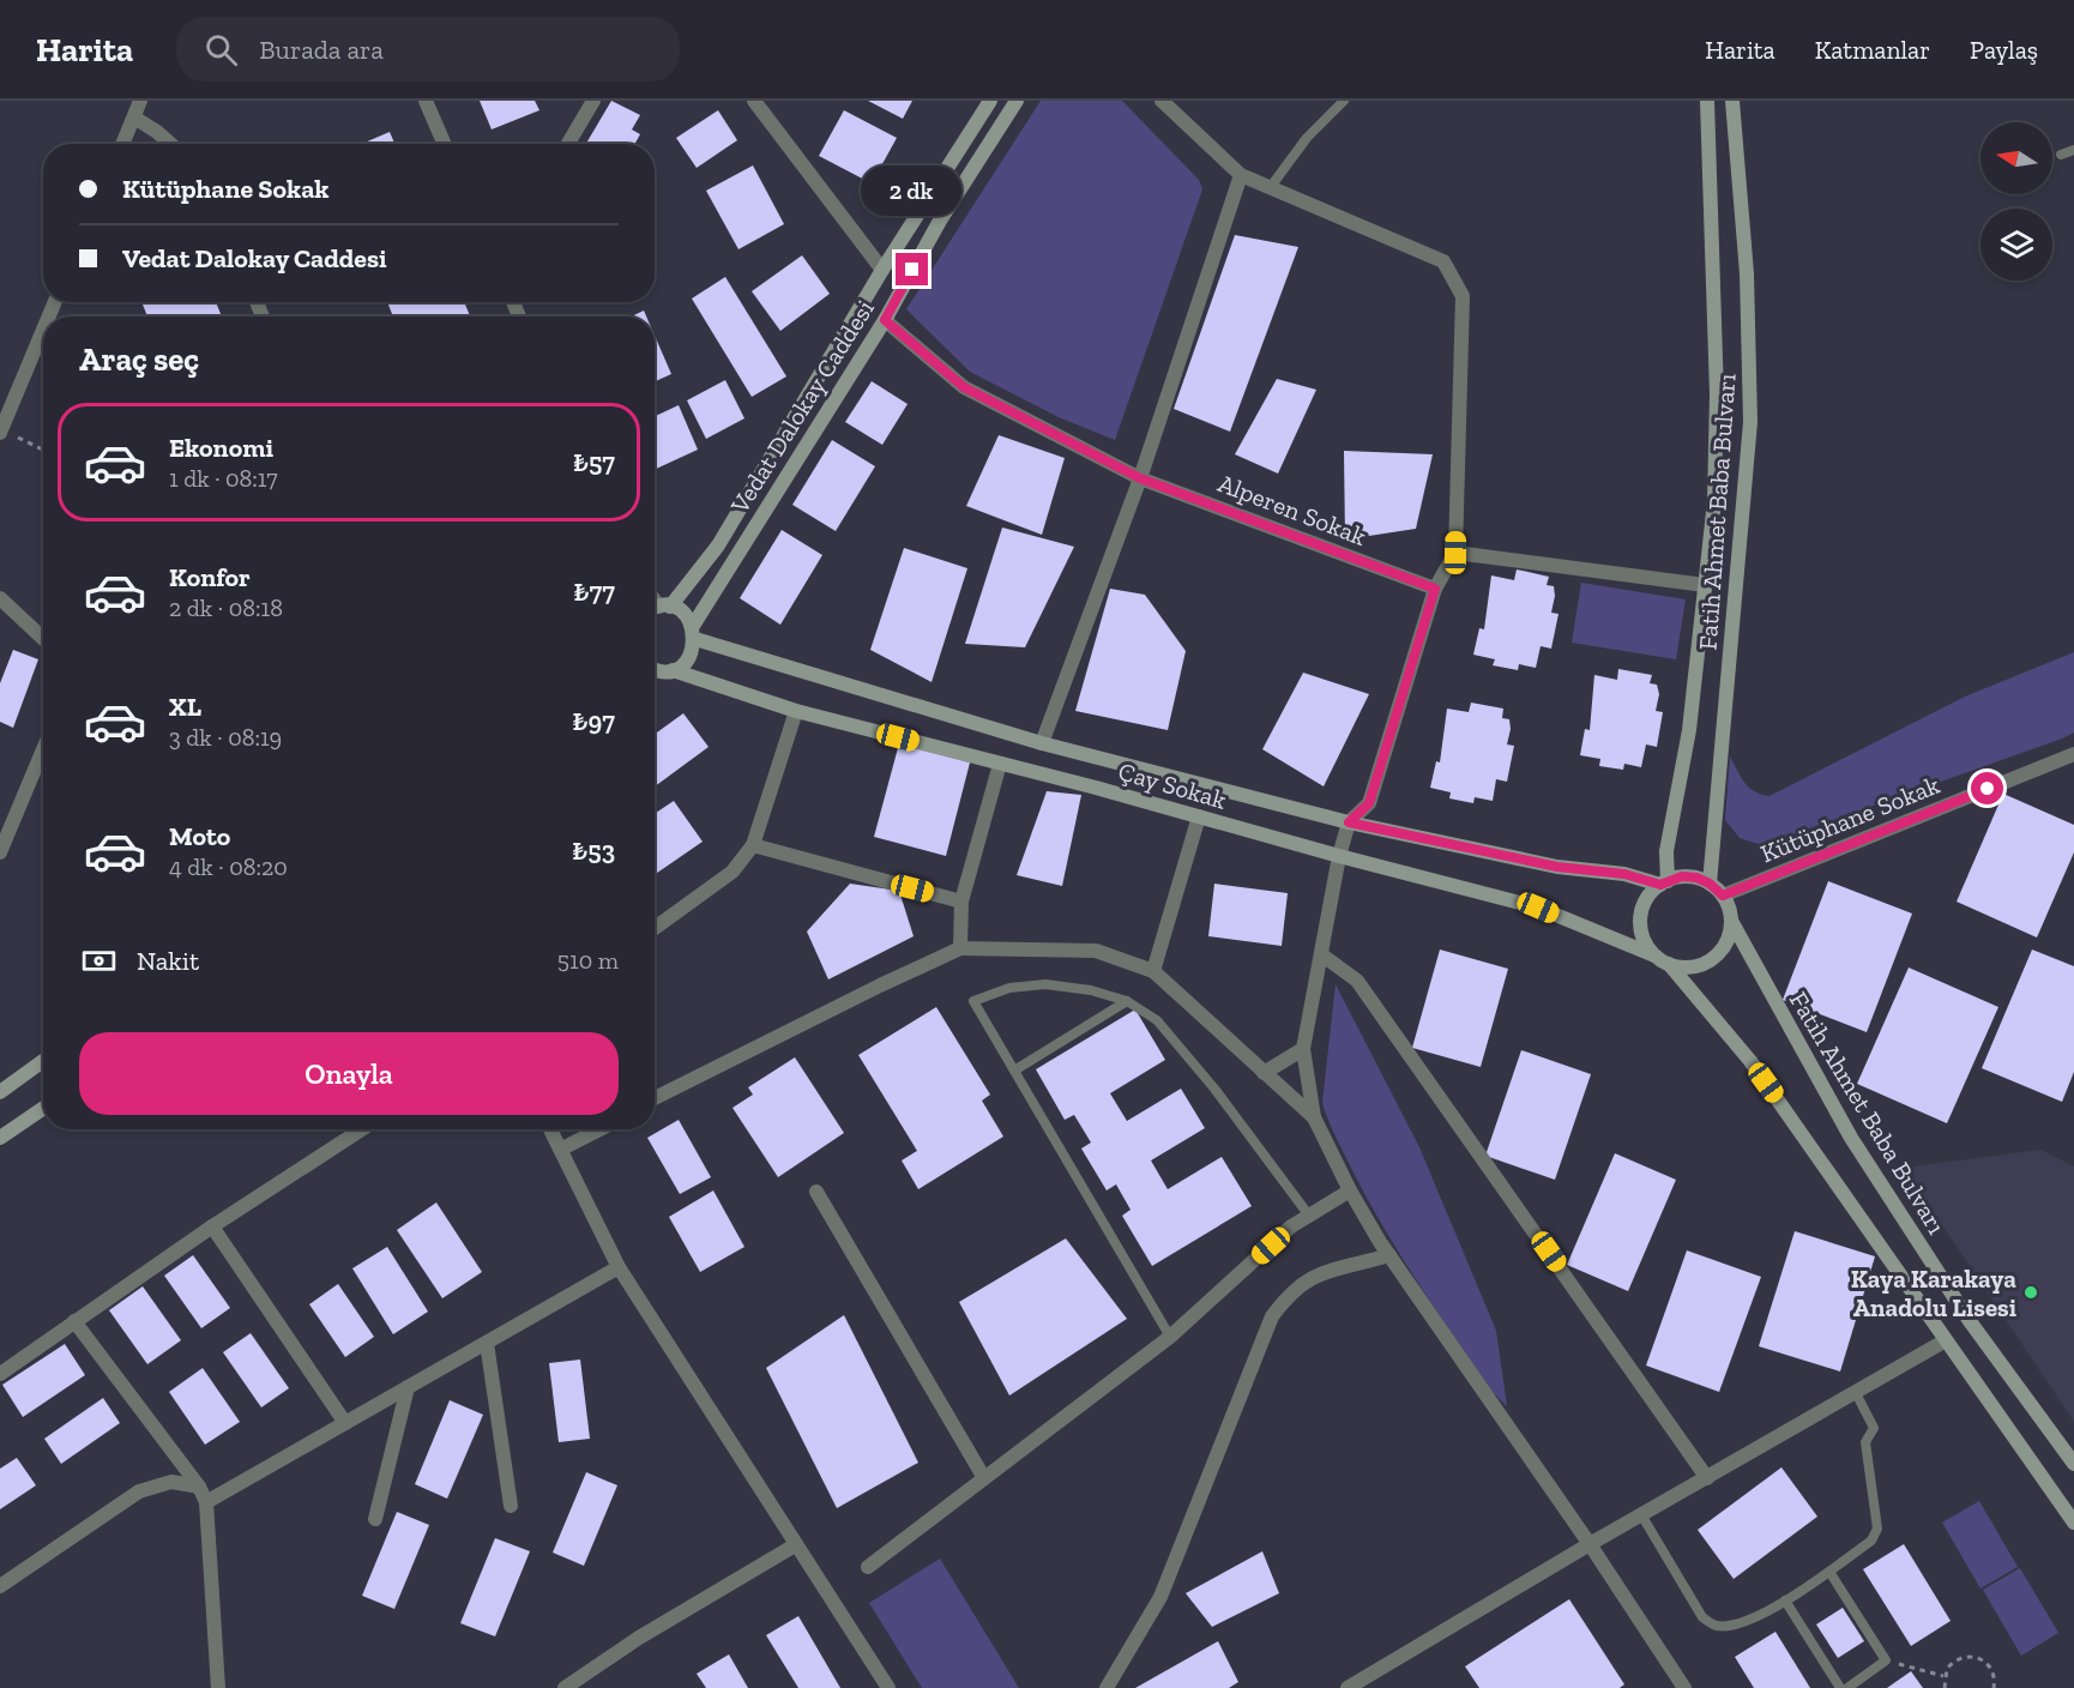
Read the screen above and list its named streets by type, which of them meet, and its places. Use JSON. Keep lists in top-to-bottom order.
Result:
{
  "streets": {
    "main road": ["Vedat Dalokay Caddesi", "Fatih Ahmet Baba Bulvarı", "Çay Sokak"],
    "street": ["Alperen Sokak", "Kütüphane Sokak"]
  },
  "crossings": [
    ["Vedat Dalokay Caddesi", "Alperen Sokak"],
    ["Vedat Dalokay Caddesi", "Çay Sokak"],
    ["Fatih Ahmet Baba Bulvarı", "Çay Sokak"],
    ["Fatih Ahmet Baba Bulvarı", "Kütüphane Sokak"],
    ["Çay Sokak", "Kütüphane Sokak"]
  ],
  "places": ["Kaya Karakaya Anadolu Lisesi"],
  "north": "left",
  "page": {
    "header": "Harita",
    "search": "Burada ara",
    "nav": ["Harita", "Katmanlar", "Paylaş"],
    "banner": ["Kütüphane Sokak", "Vedat Dalokay Caddesi"],
    "bubble": "2 dk",
    "heading": "Araç seç",
    "list": [
      {
        "name": "Ekonomi",
        "note": "1 dk · 08:17",
        "value": "₺57"
      },
      {
        "name": "Konfor",
        "note": "2 dk · 08:18",
        "value": "₺77"
      },
      {
        "name": "XL",
        "note": "3 dk · 08:19",
        "value": "₺97"
      },
      {
        "name": "Moto",
        "note": "4 dk · 08:20",
        "value": "₺53"
      }
    ],
    "pay": ["Nakit", "510 m"],
    "buttons": "Onayla"
  }
}
